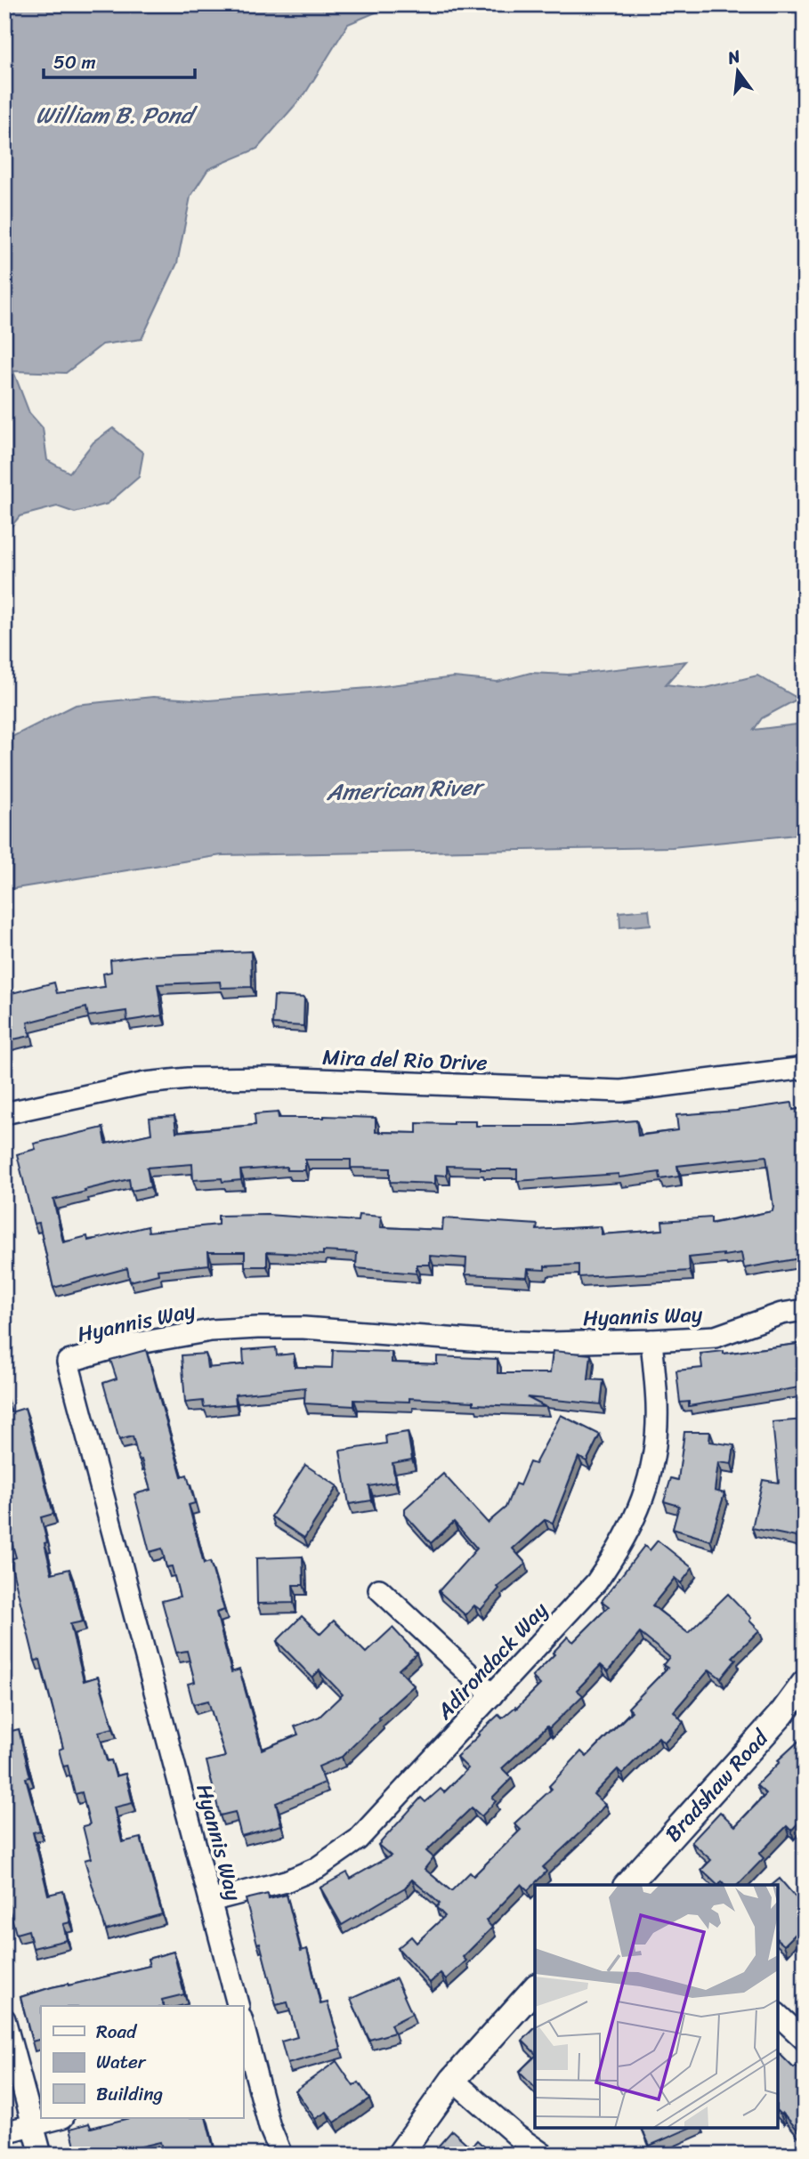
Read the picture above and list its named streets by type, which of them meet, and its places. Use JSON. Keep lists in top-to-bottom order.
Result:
{
  "streets": {
    "street": [
      "Mira del Rio Drive",
      "Hyannis Way",
      "Adirondack Way",
      "Bradshaw Road"
    ]
  },
  "crossings": [
    ["Hyannis Way", "Adirondack Way"]
  ],
  "water": ["William B. Pond", "American River"],
  "legend": ["Road", "Water", "Building"],
  "scale_bar": "50 m",
  "north": "top"
}
